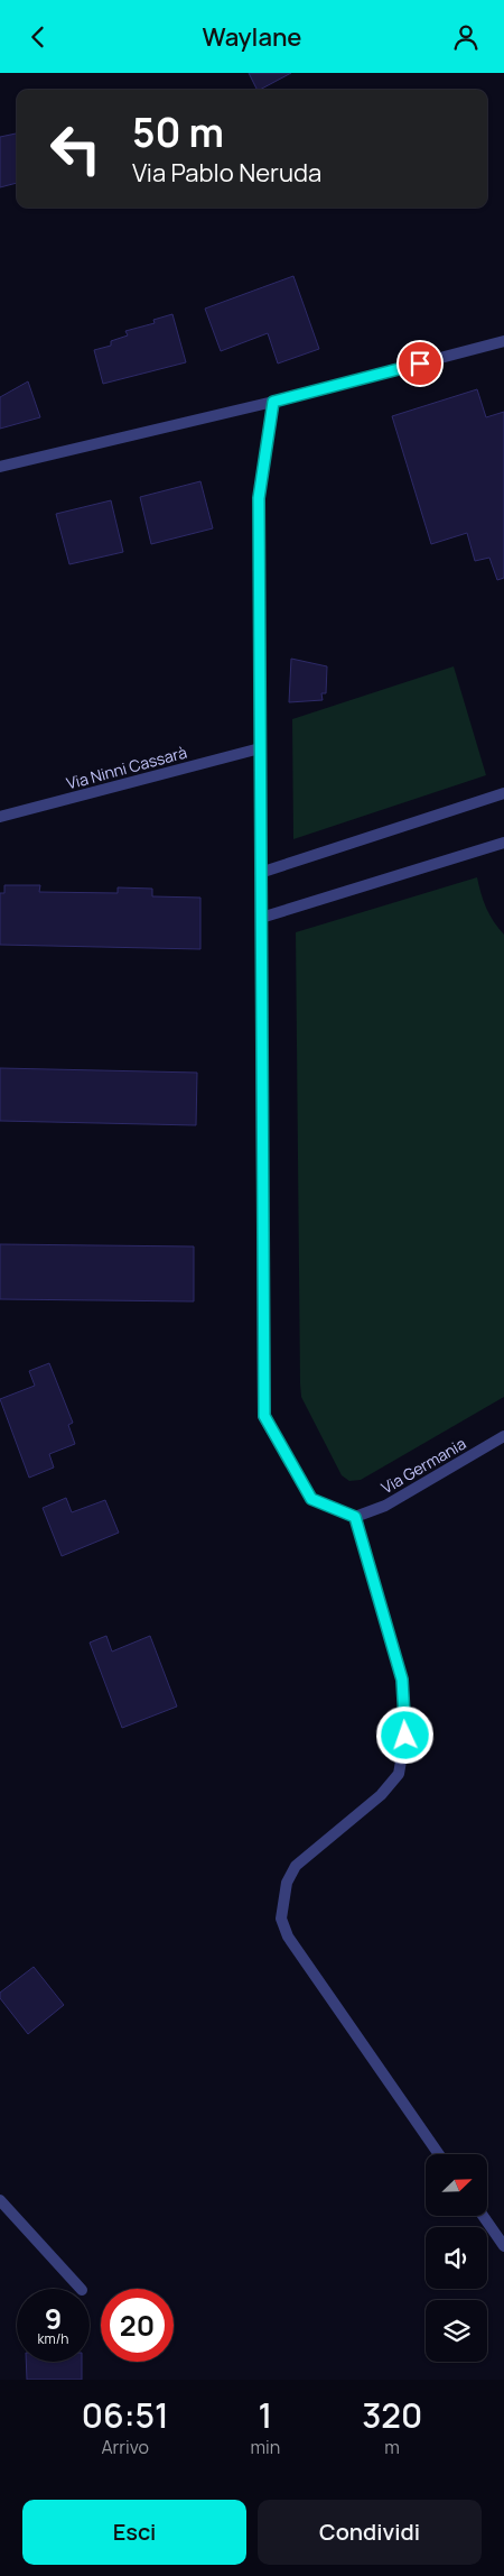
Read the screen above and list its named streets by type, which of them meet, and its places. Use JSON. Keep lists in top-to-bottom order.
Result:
{
  "streets": {
    "street": ["Via Ninni Cassarà", "Via Germania"]
  },
  "north": "top right",
  "page": {
    "header": "Waylane",
    "turn": ["50 m", "Via Pablo Neruda"],
    "speed": "9 km/h",
    "limit": "20",
    "eta": [
      "06:51",
      "Arrivo",
      "1",
      "min",
      "320",
      "m"
    ],
    "buttons": ["Esci", "Condividi"]
  }
}
